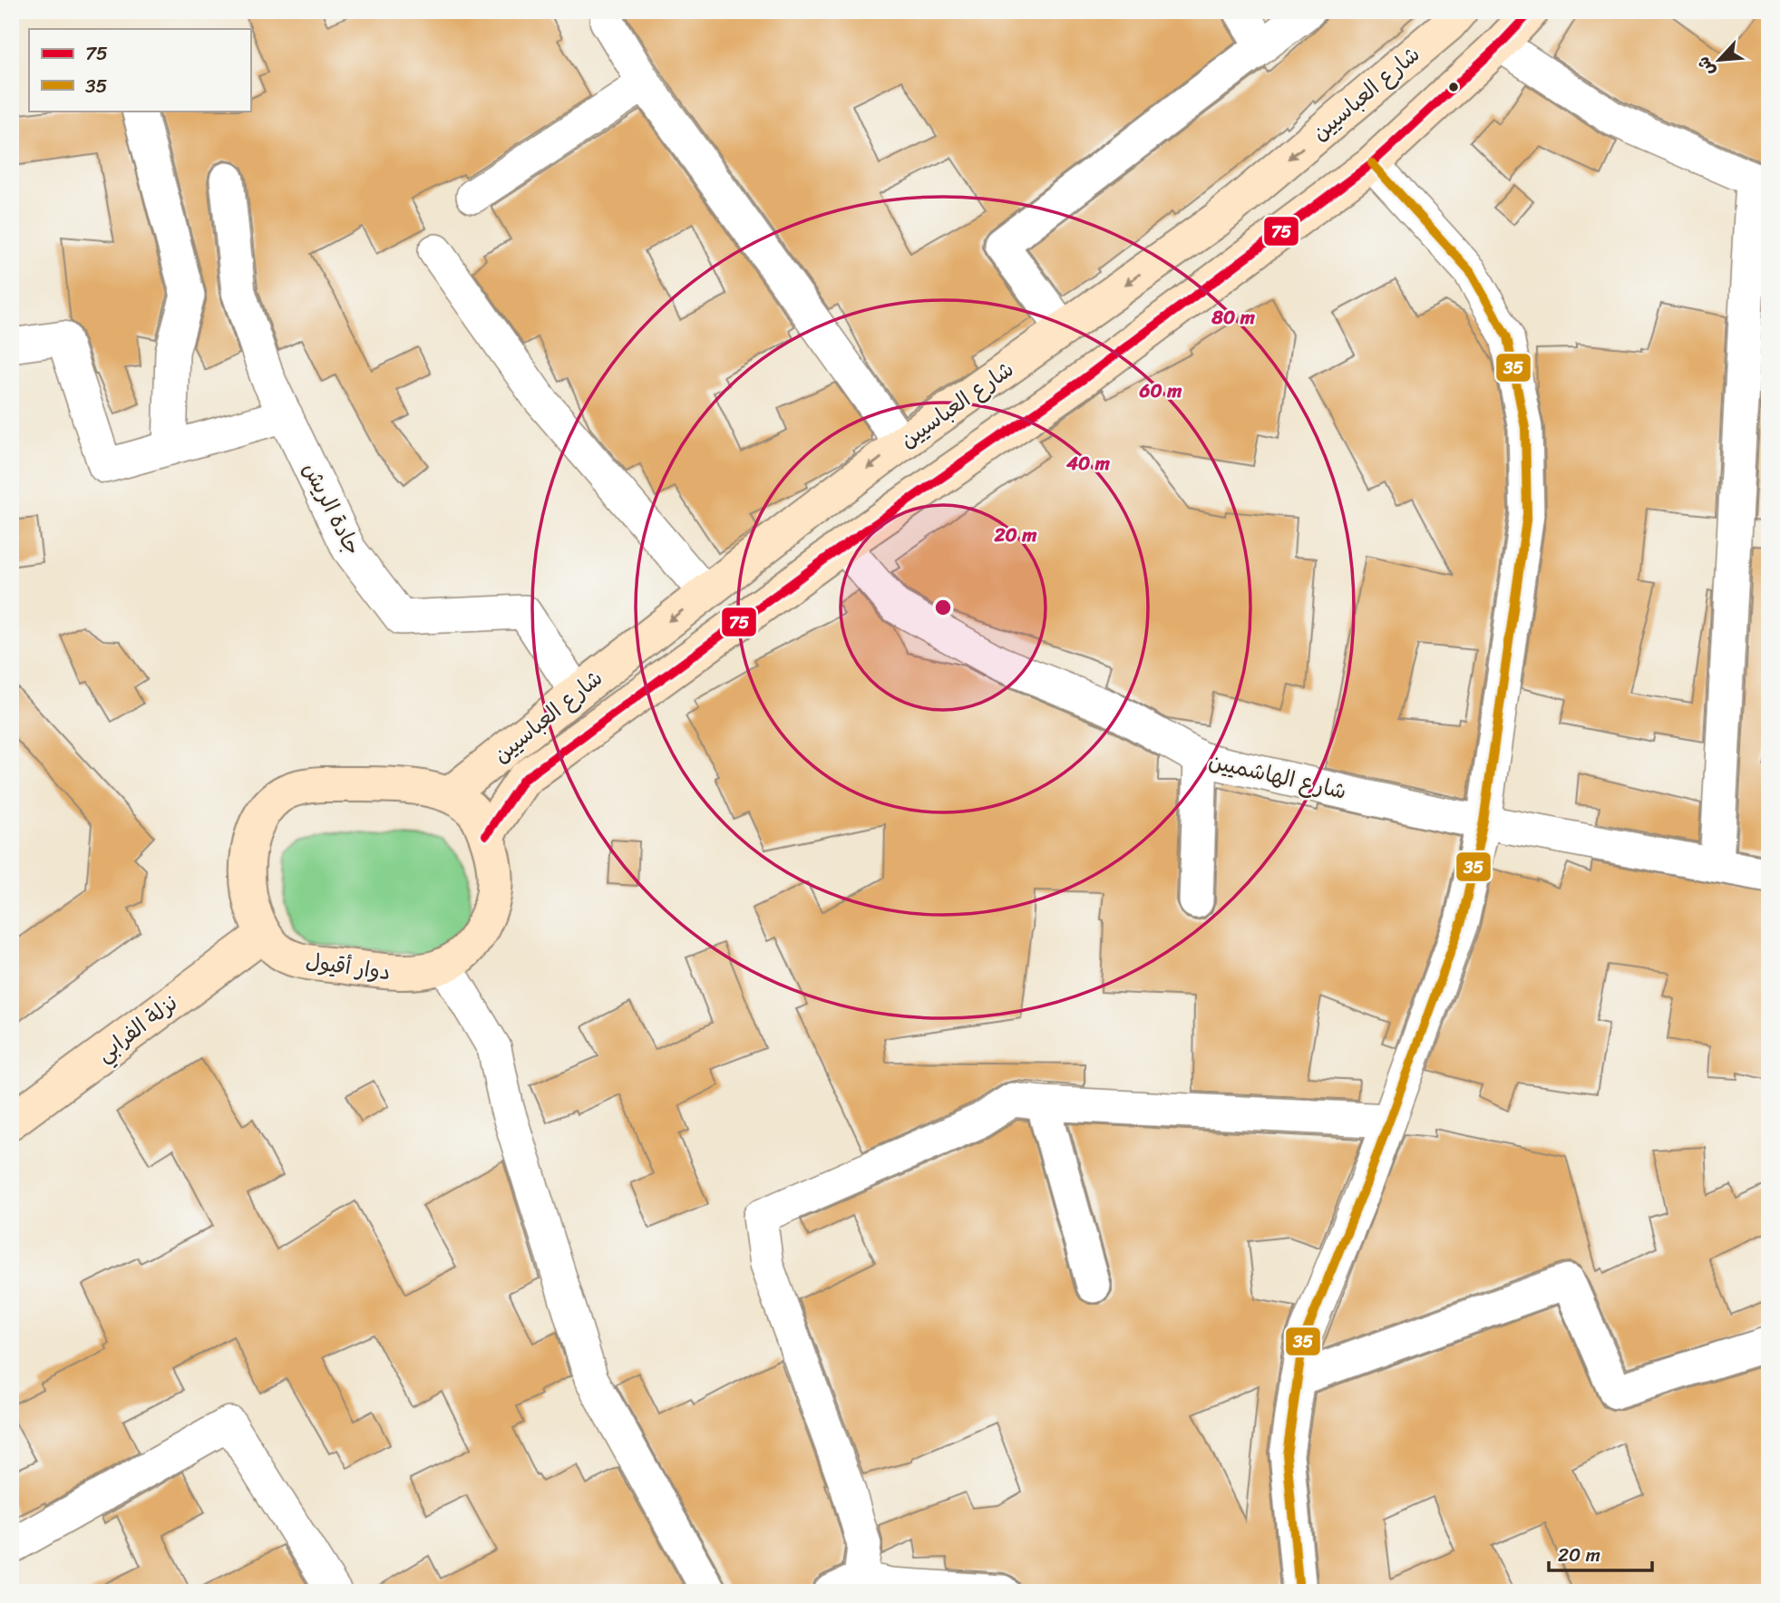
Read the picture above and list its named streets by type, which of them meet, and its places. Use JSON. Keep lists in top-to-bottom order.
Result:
{
  "streets": {
    "main road": ["شارع العباسيين", "دوار أقيول", "نزلة الفرابي"],
    "street": ["جادة الريش", "شارع الهاشميين"]
  },
  "crossings": [
    ["شارع العباسيين", "جادة الريش"],
    ["شارع العباسيين", "شارع الهاشميين"],
    ["شارع العباسيين", "دوار أقيول"],
    ["دوار أقيول", "نزلة الفرابي"]
  ],
  "lines": ["transit line 75", "transit line 35"],
  "legend": ["75", "35"],
  "scale_bar": "20 m",
  "north": "bottom left",
  "rings": [
    "80 m",
    "60 m",
    "40 m",
    "20 m"
  ]
}
